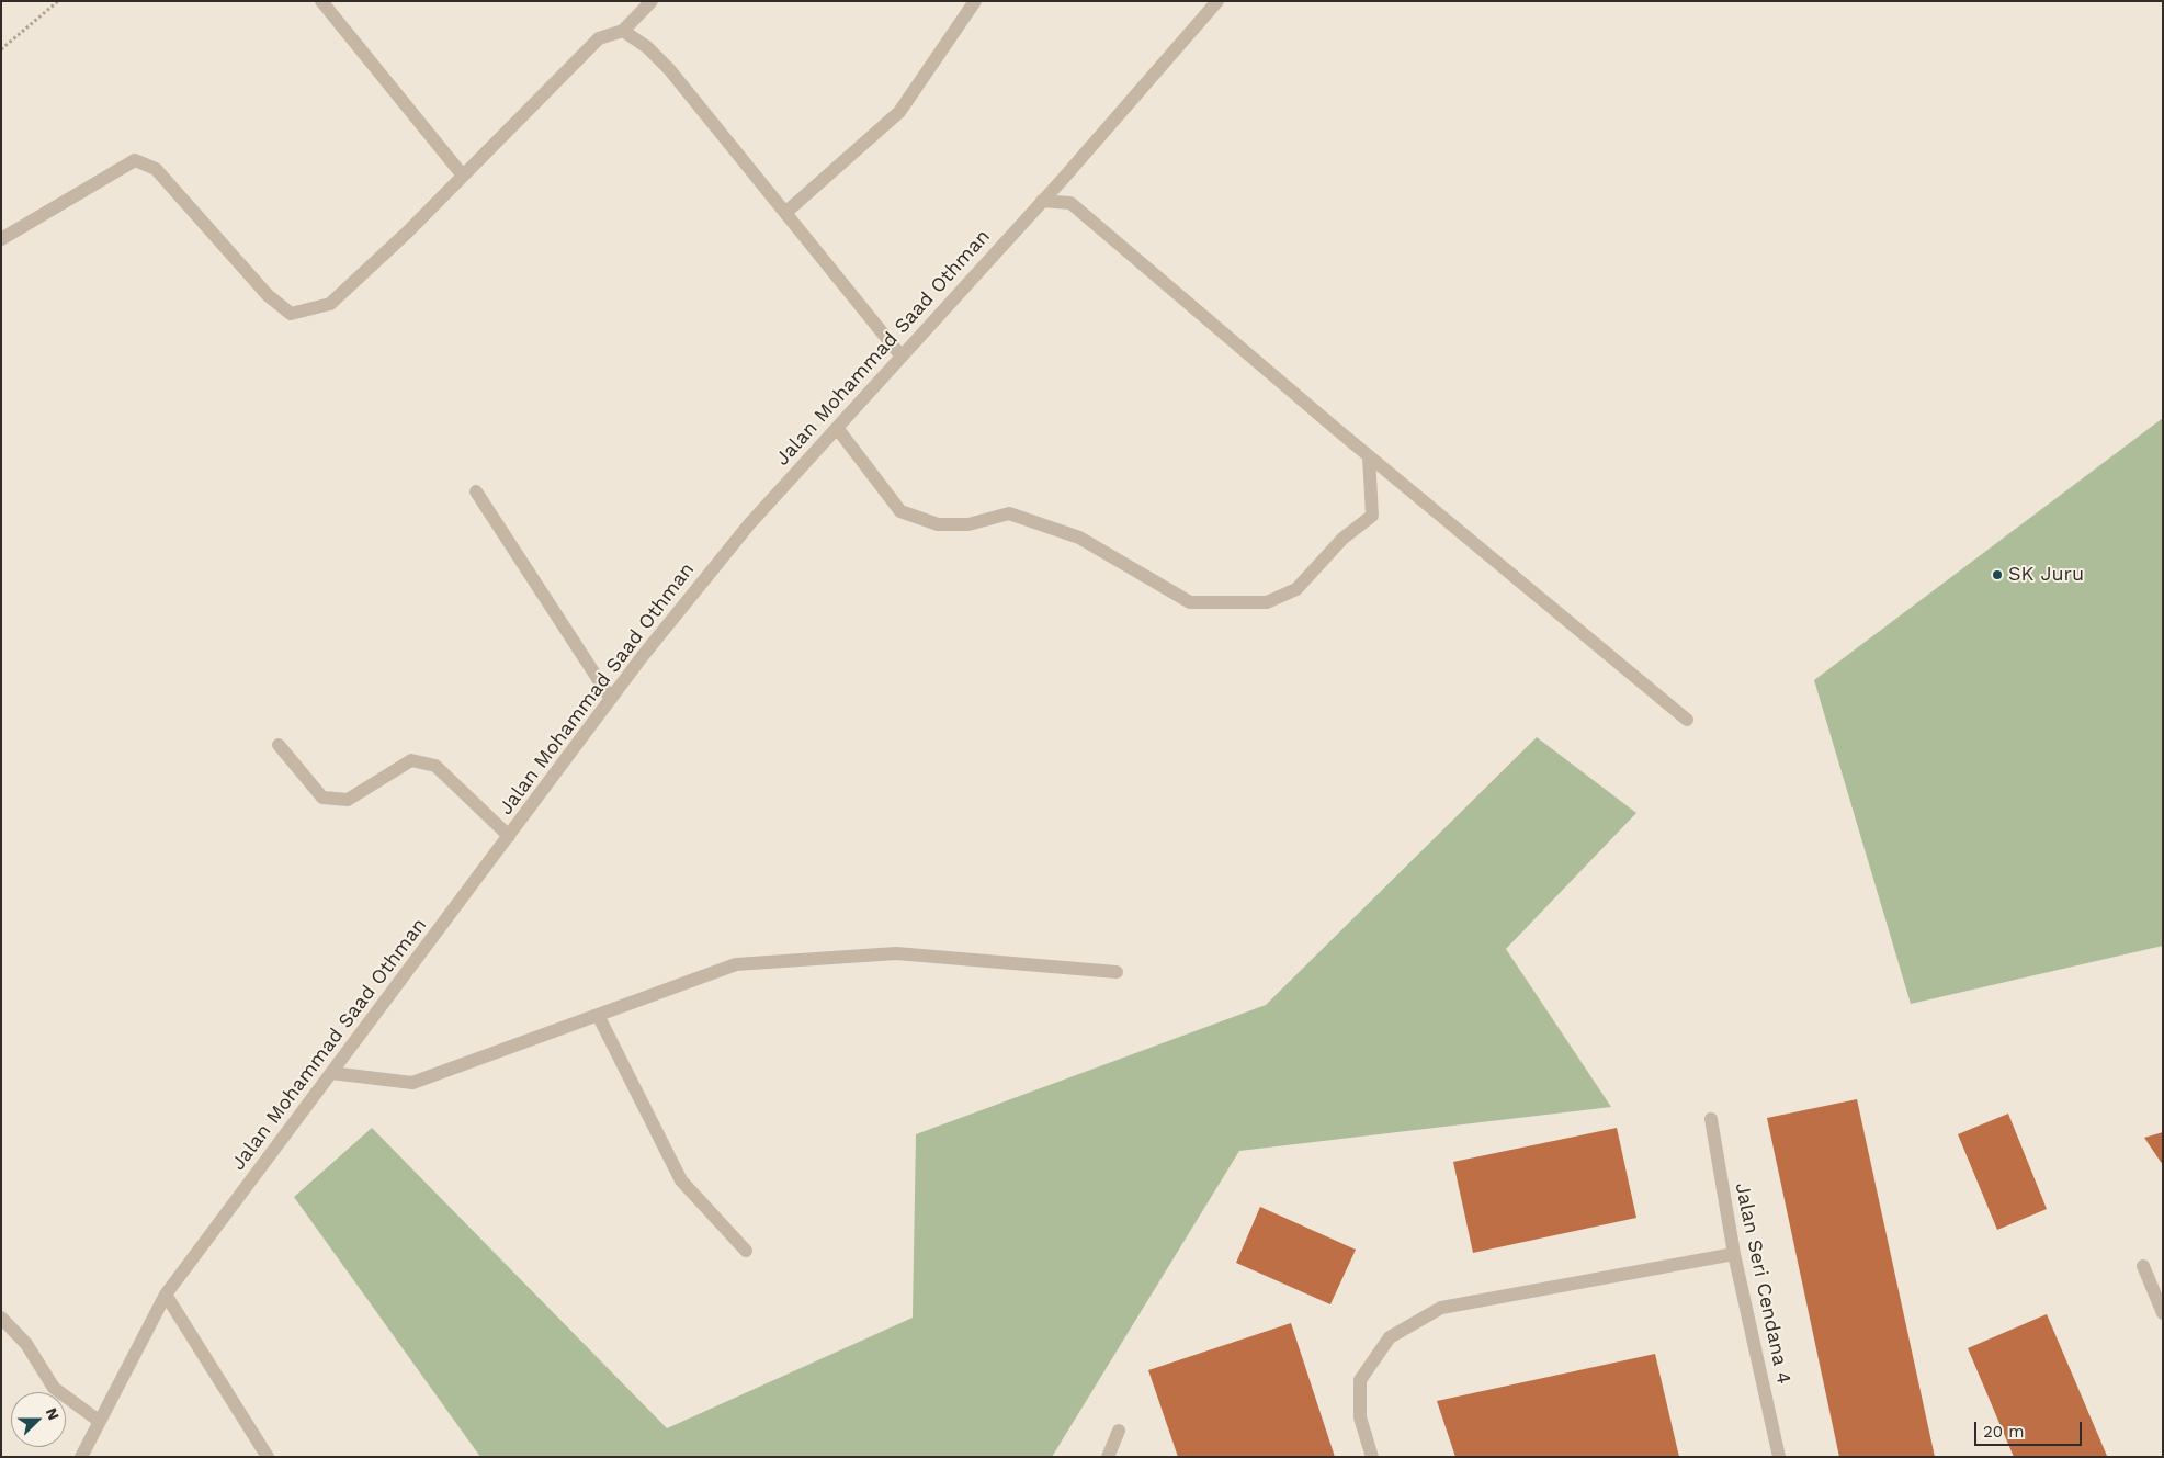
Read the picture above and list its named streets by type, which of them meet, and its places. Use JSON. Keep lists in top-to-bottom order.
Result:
{
  "streets": {
    "street": ["Jalan Mohammad Saad Othman", "Jalan Seri Cendana 4"]
  },
  "places": ["SK Juru"],
  "scale_bar": "20 m",
  "north": "right"
}
